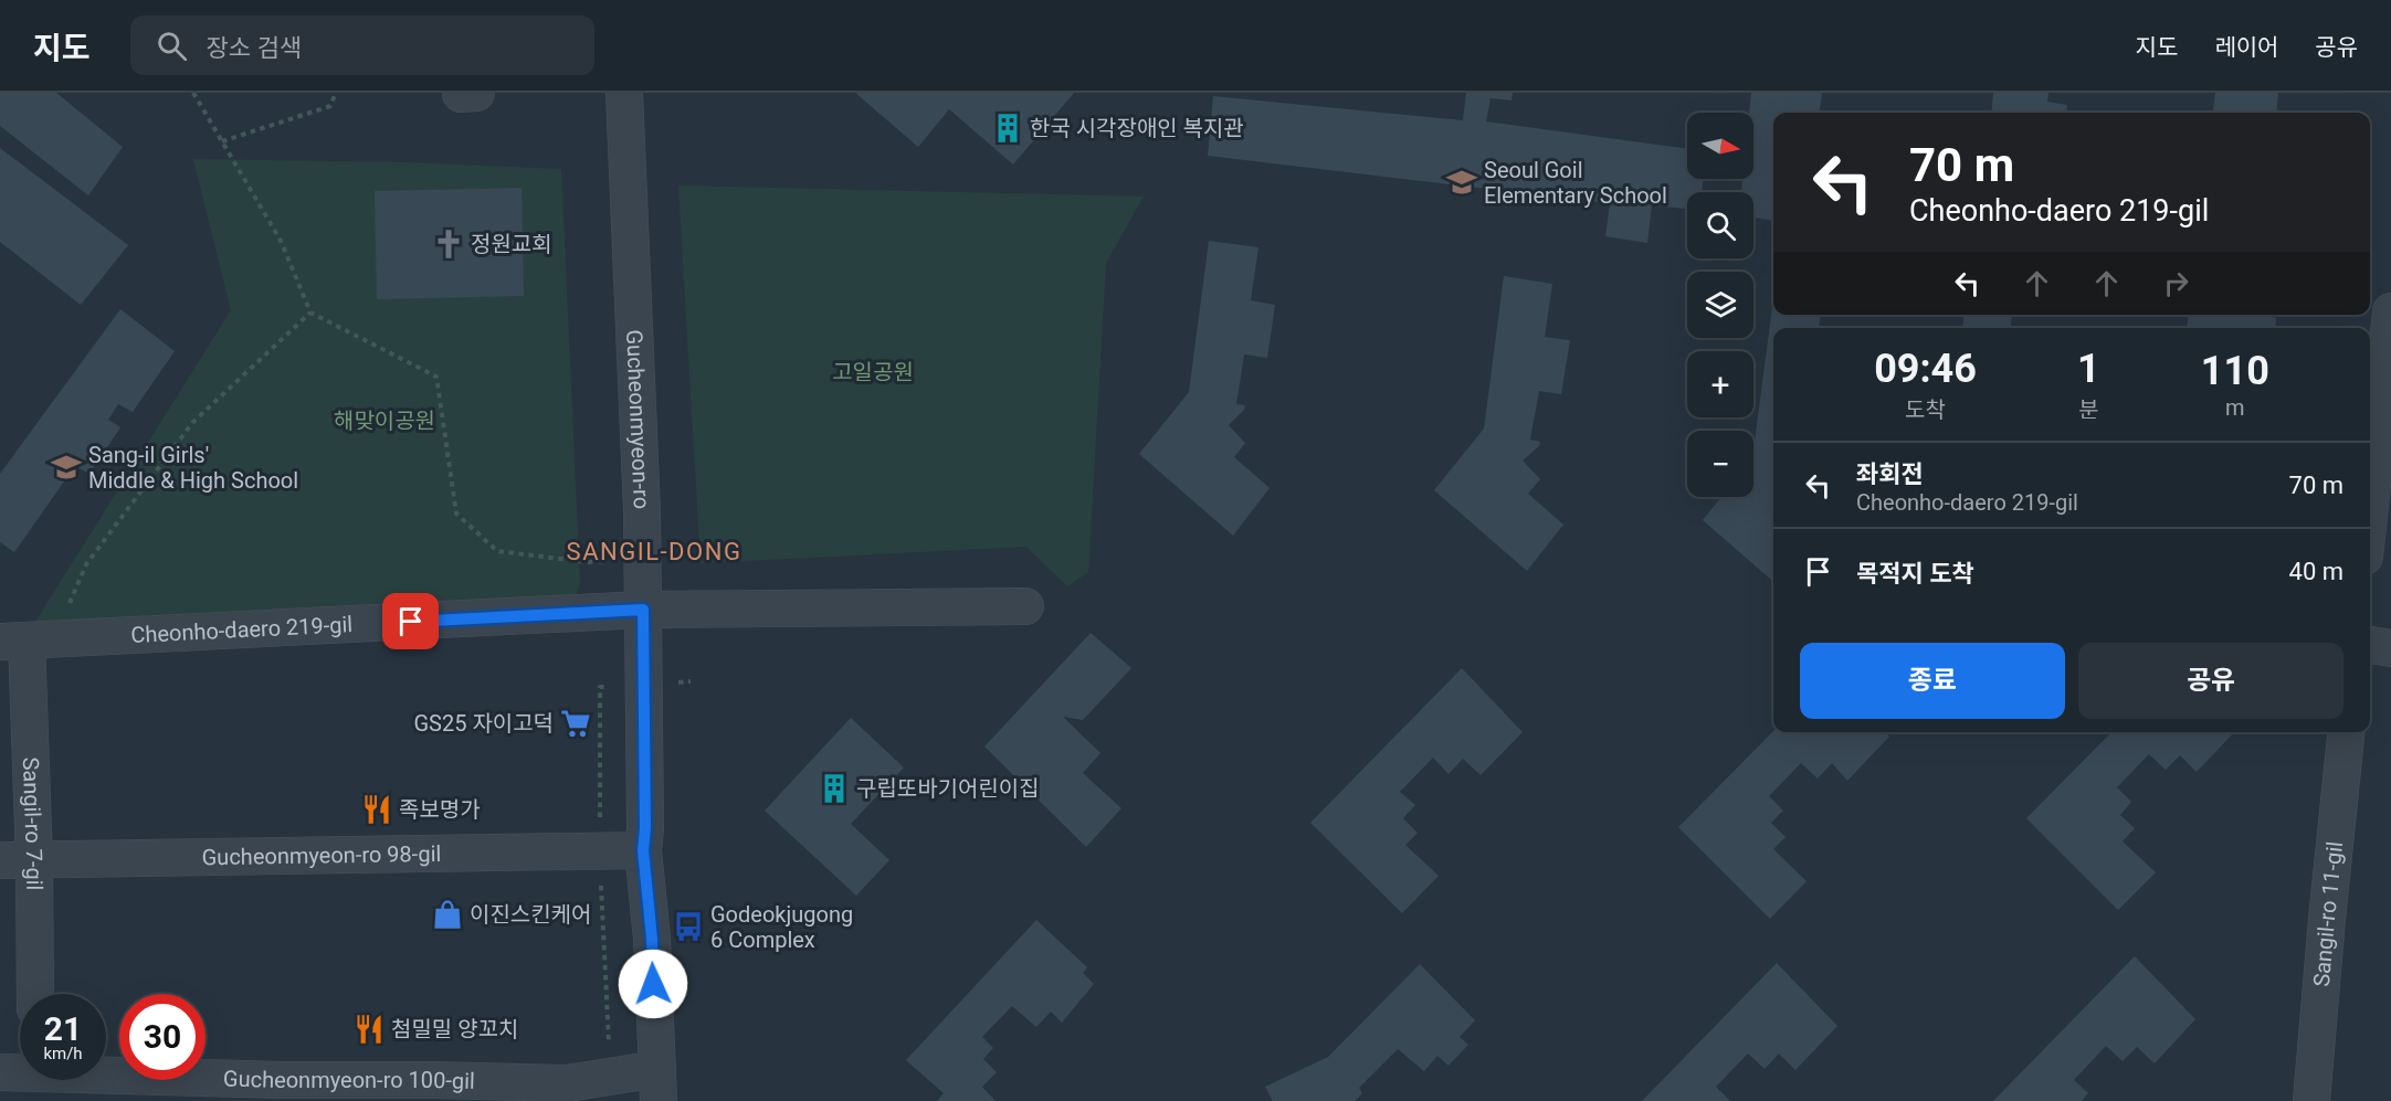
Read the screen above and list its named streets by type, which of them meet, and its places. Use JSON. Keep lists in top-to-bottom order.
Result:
{
  "streets": {
    "street": [
      "Gucheonmyeon-ro",
      "Cheonho-daero 219-gil",
      "Sangil-ro 7-gil",
      "Gucheonmyeon-ro 98-gil",
      "Sangil-ro 11-gil",
      "Gucheonmyeon-ro 100-gil"
    ]
  },
  "crossings": [
    ["Gucheonmyeon-ro", "Cheonho-daero 219-gil"],
    ["Gucheonmyeon-ro", "Gucheonmyeon-ro 98-gil"],
    ["Gucheonmyeon-ro", "Gucheonmyeon-ro 100-gil"],
    ["Cheonho-daero 219-gil", "Sangil-ro 7-gil"],
    ["Sangil-ro 7-gil", "Gucheonmyeon-ro 98-gil"]
  ],
  "districts": ["SANGIL-DONG"],
  "parks": ["고일공원", "해맞이공원"],
  "places": {
    "building": ["한국 시각장애인 복지관", "구립또바기어린이집"],
    "school or university": ["Seoul Goil Elementary School", "Sang-il Girls' Middle & High School"],
    "church": ["정원교회"],
    "supermarket": ["GS25 자이고덕"],
    "restaurant": ["족보명가", "첨밀밀 양꼬치"],
    "shop": ["이진스킨케어"],
    "bus stop": ["Godeokjugong 6 Complex"]
  },
  "north": "right",
  "page": {
    "header": "지도",
    "search": "장소 검색",
    "nav": ["지도", "레이어", "공유"],
    "map_buttons": ["+", "−"],
    "turn": ["70 m", "Cheonho-daero 219-gil"],
    "eta": [
      "09:46",
      "도착",
      "1",
      "분",
      "110",
      "m"
    ],
    "list": [
      {
        "name": "좌회전",
        "note": "Cheonho-daero 219-gil",
        "value": "70 m"
      },
      {
        "name": "목적지 도착",
        "value": "40 m"
      }
    ],
    "buttons": ["종료", "공유"],
    "speed": "21 km/h",
    "limit": "30"
  }
}
